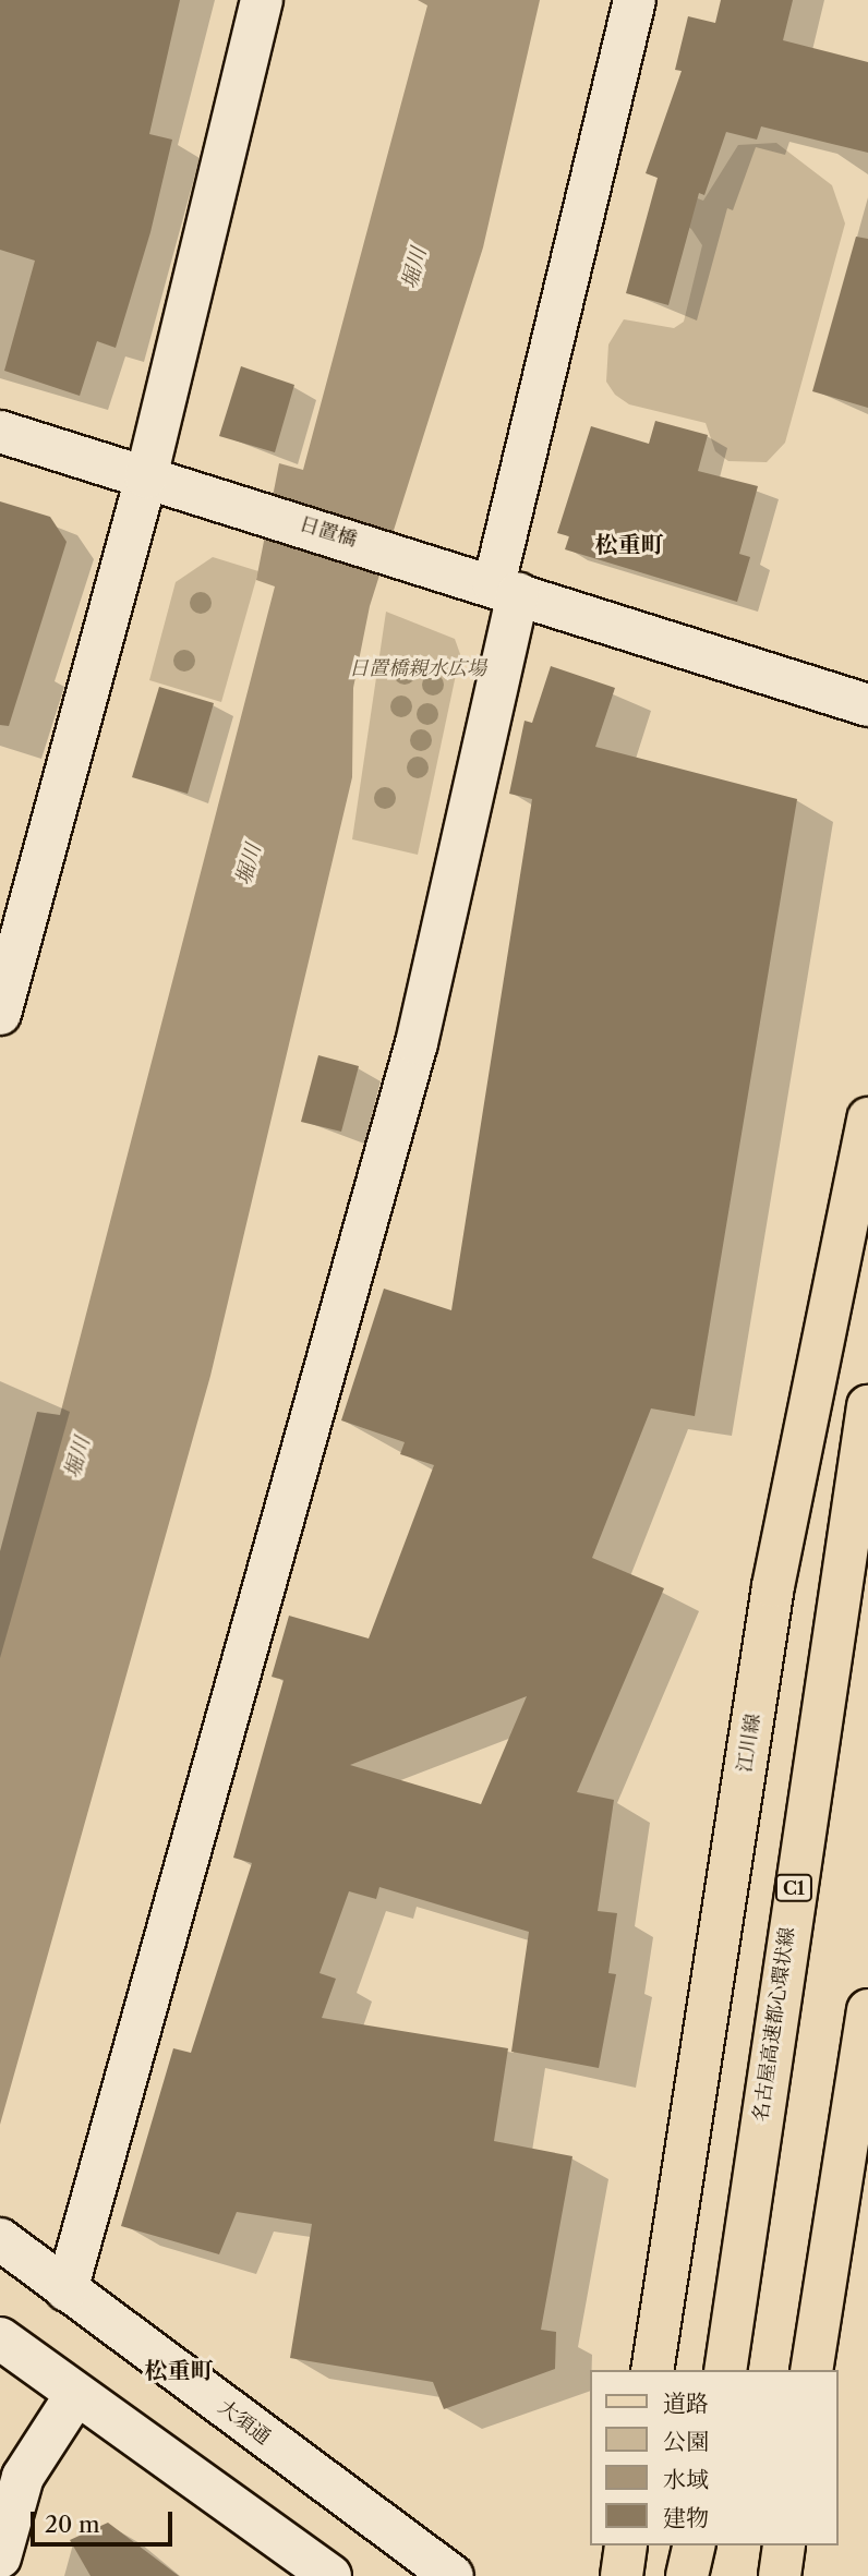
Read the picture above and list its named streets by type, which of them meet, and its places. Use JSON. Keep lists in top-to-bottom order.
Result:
{
  "streets": {
    "main road": ["江川線", "C1", "名古屋高速都心環状線"],
    "street": ["日置橋", "大須通"]
  },
  "districts": ["松重町", "松重町"],
  "water": ["堀川"],
  "parks": ["日置橋親水広場"],
  "legend": [
    "道路",
    "公園",
    "水域",
    "建物"
  ],
  "scale_bar": "20 m"
}
